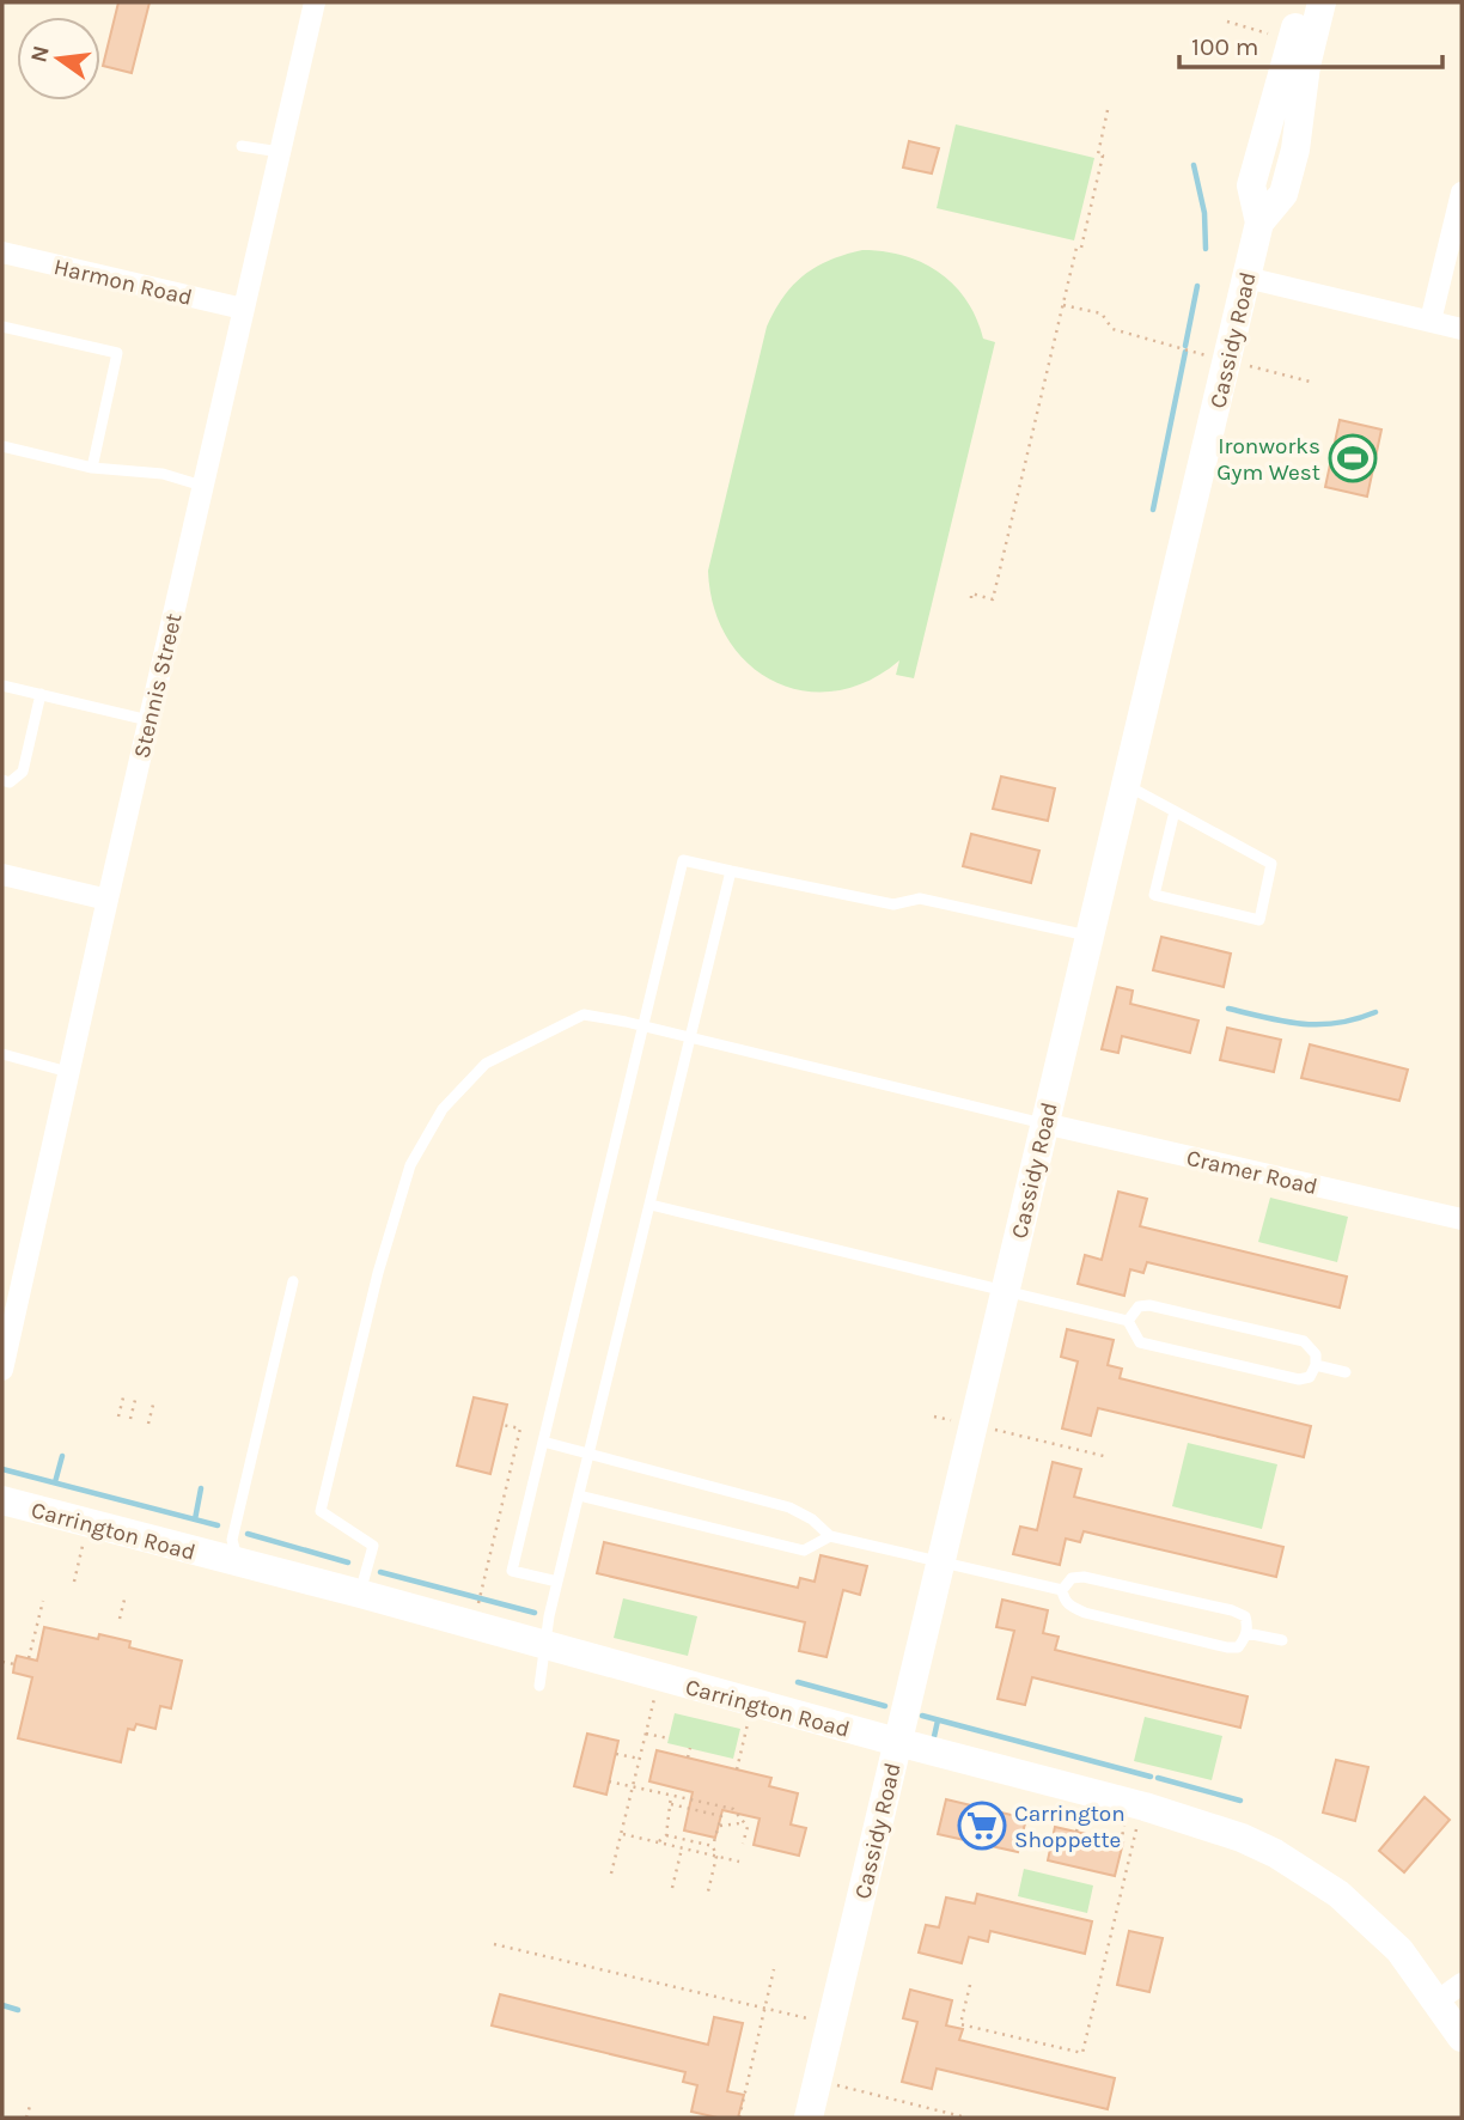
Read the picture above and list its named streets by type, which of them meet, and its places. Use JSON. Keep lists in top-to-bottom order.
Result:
{
  "streets": {
    "street": [
      "Harmon Road",
      "Cassidy Road",
      "Stennis Street",
      "Cramer Road",
      "Carrington Road"
    ]
  },
  "crossings": [
    ["Harmon Road", "Stennis Street"],
    ["Cassidy Road", "Cramer Road"],
    ["Cassidy Road", "Carrington Road"]
  ],
  "places": {
    "sports": ["Ironworks Gym West"],
    "supermarket": ["Carrington Shoppette"]
  },
  "scale_bar": "100 m",
  "north": "left"
}
